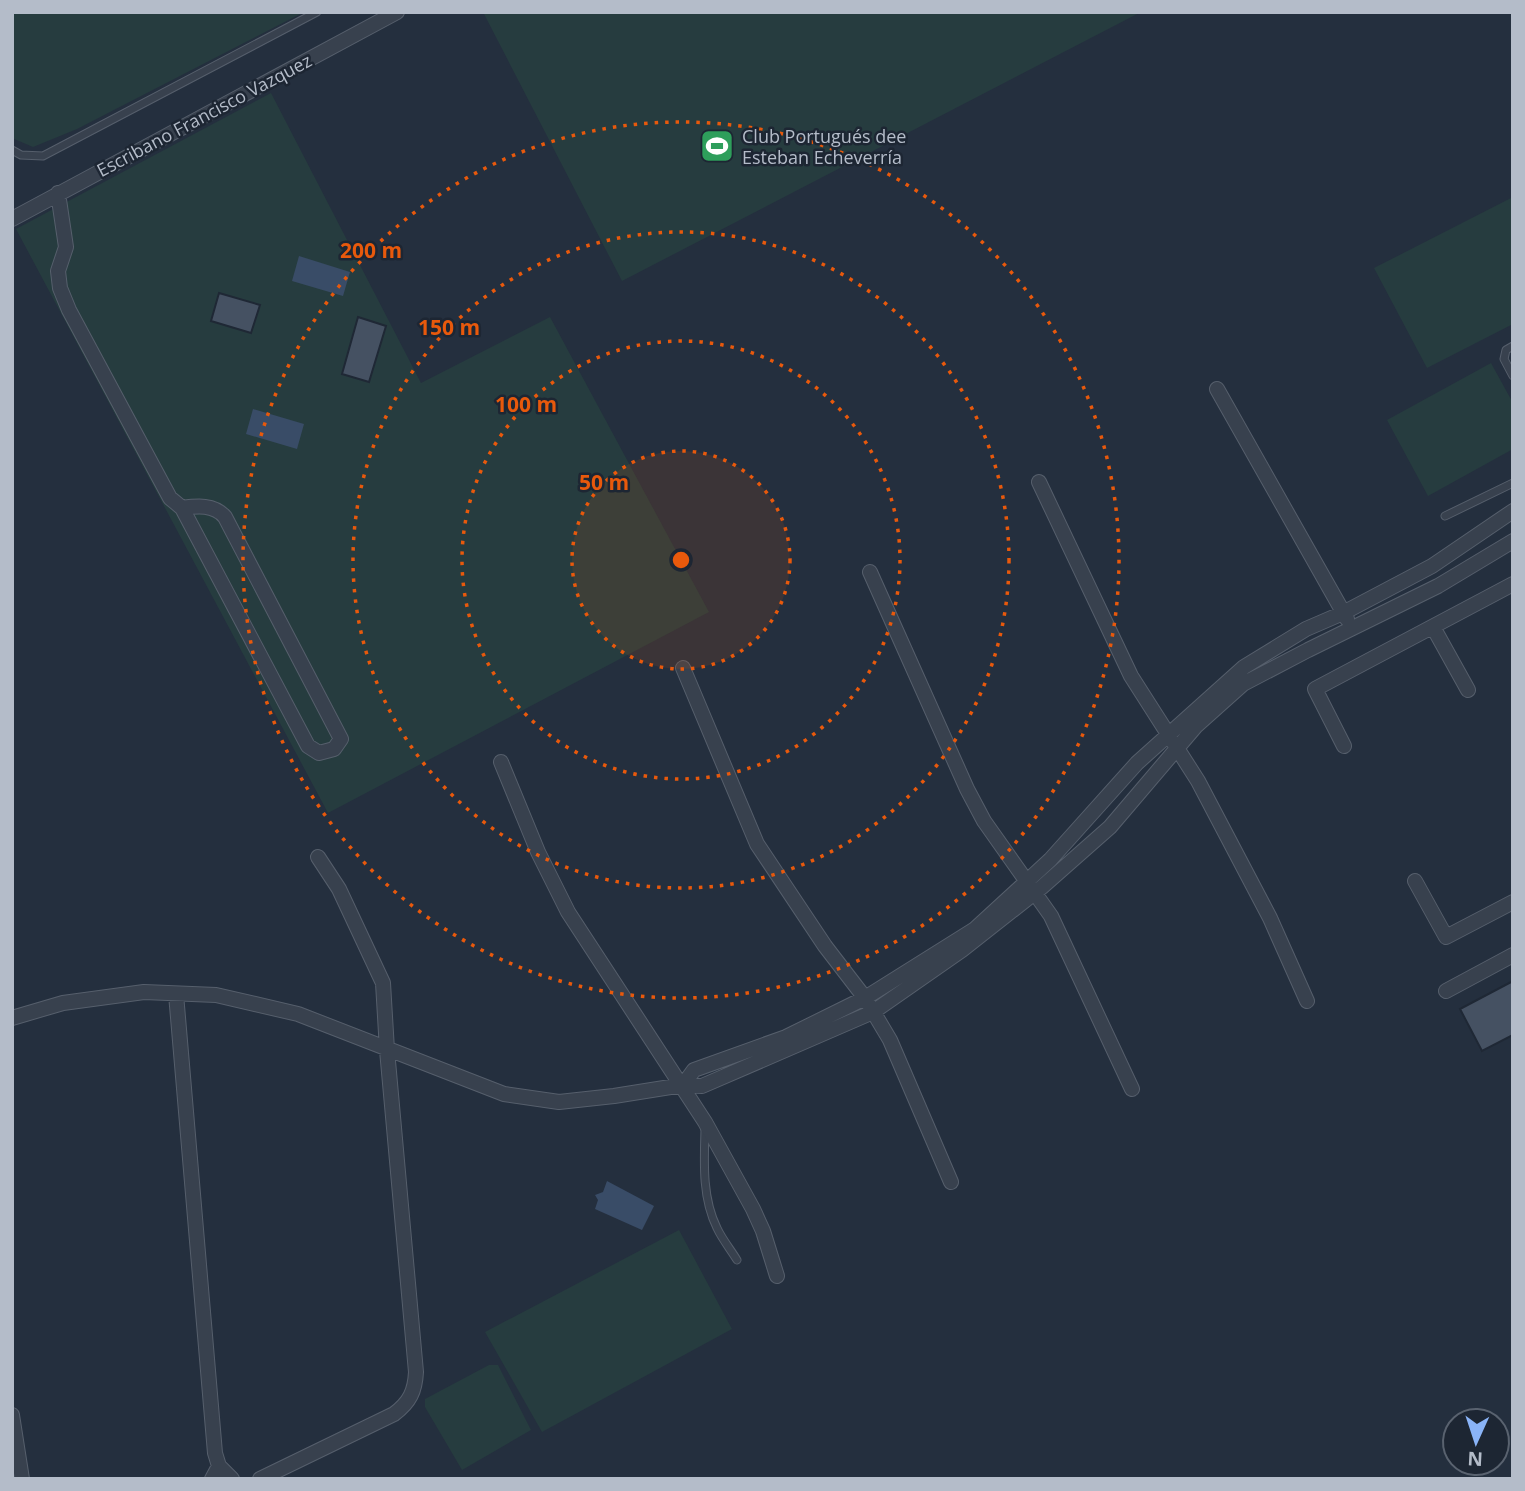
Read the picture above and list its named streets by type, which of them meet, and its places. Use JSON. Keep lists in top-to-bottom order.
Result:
{
  "streets": {
    "street": ["Escribano Francisco Vazquez"]
  },
  "places": {
    "sports": ["Club Portugués dee Esteban Echeverría"]
  },
  "north": "bottom",
  "rings": [
    "200 m",
    "150 m",
    "100 m",
    "50 m"
  ]
}
